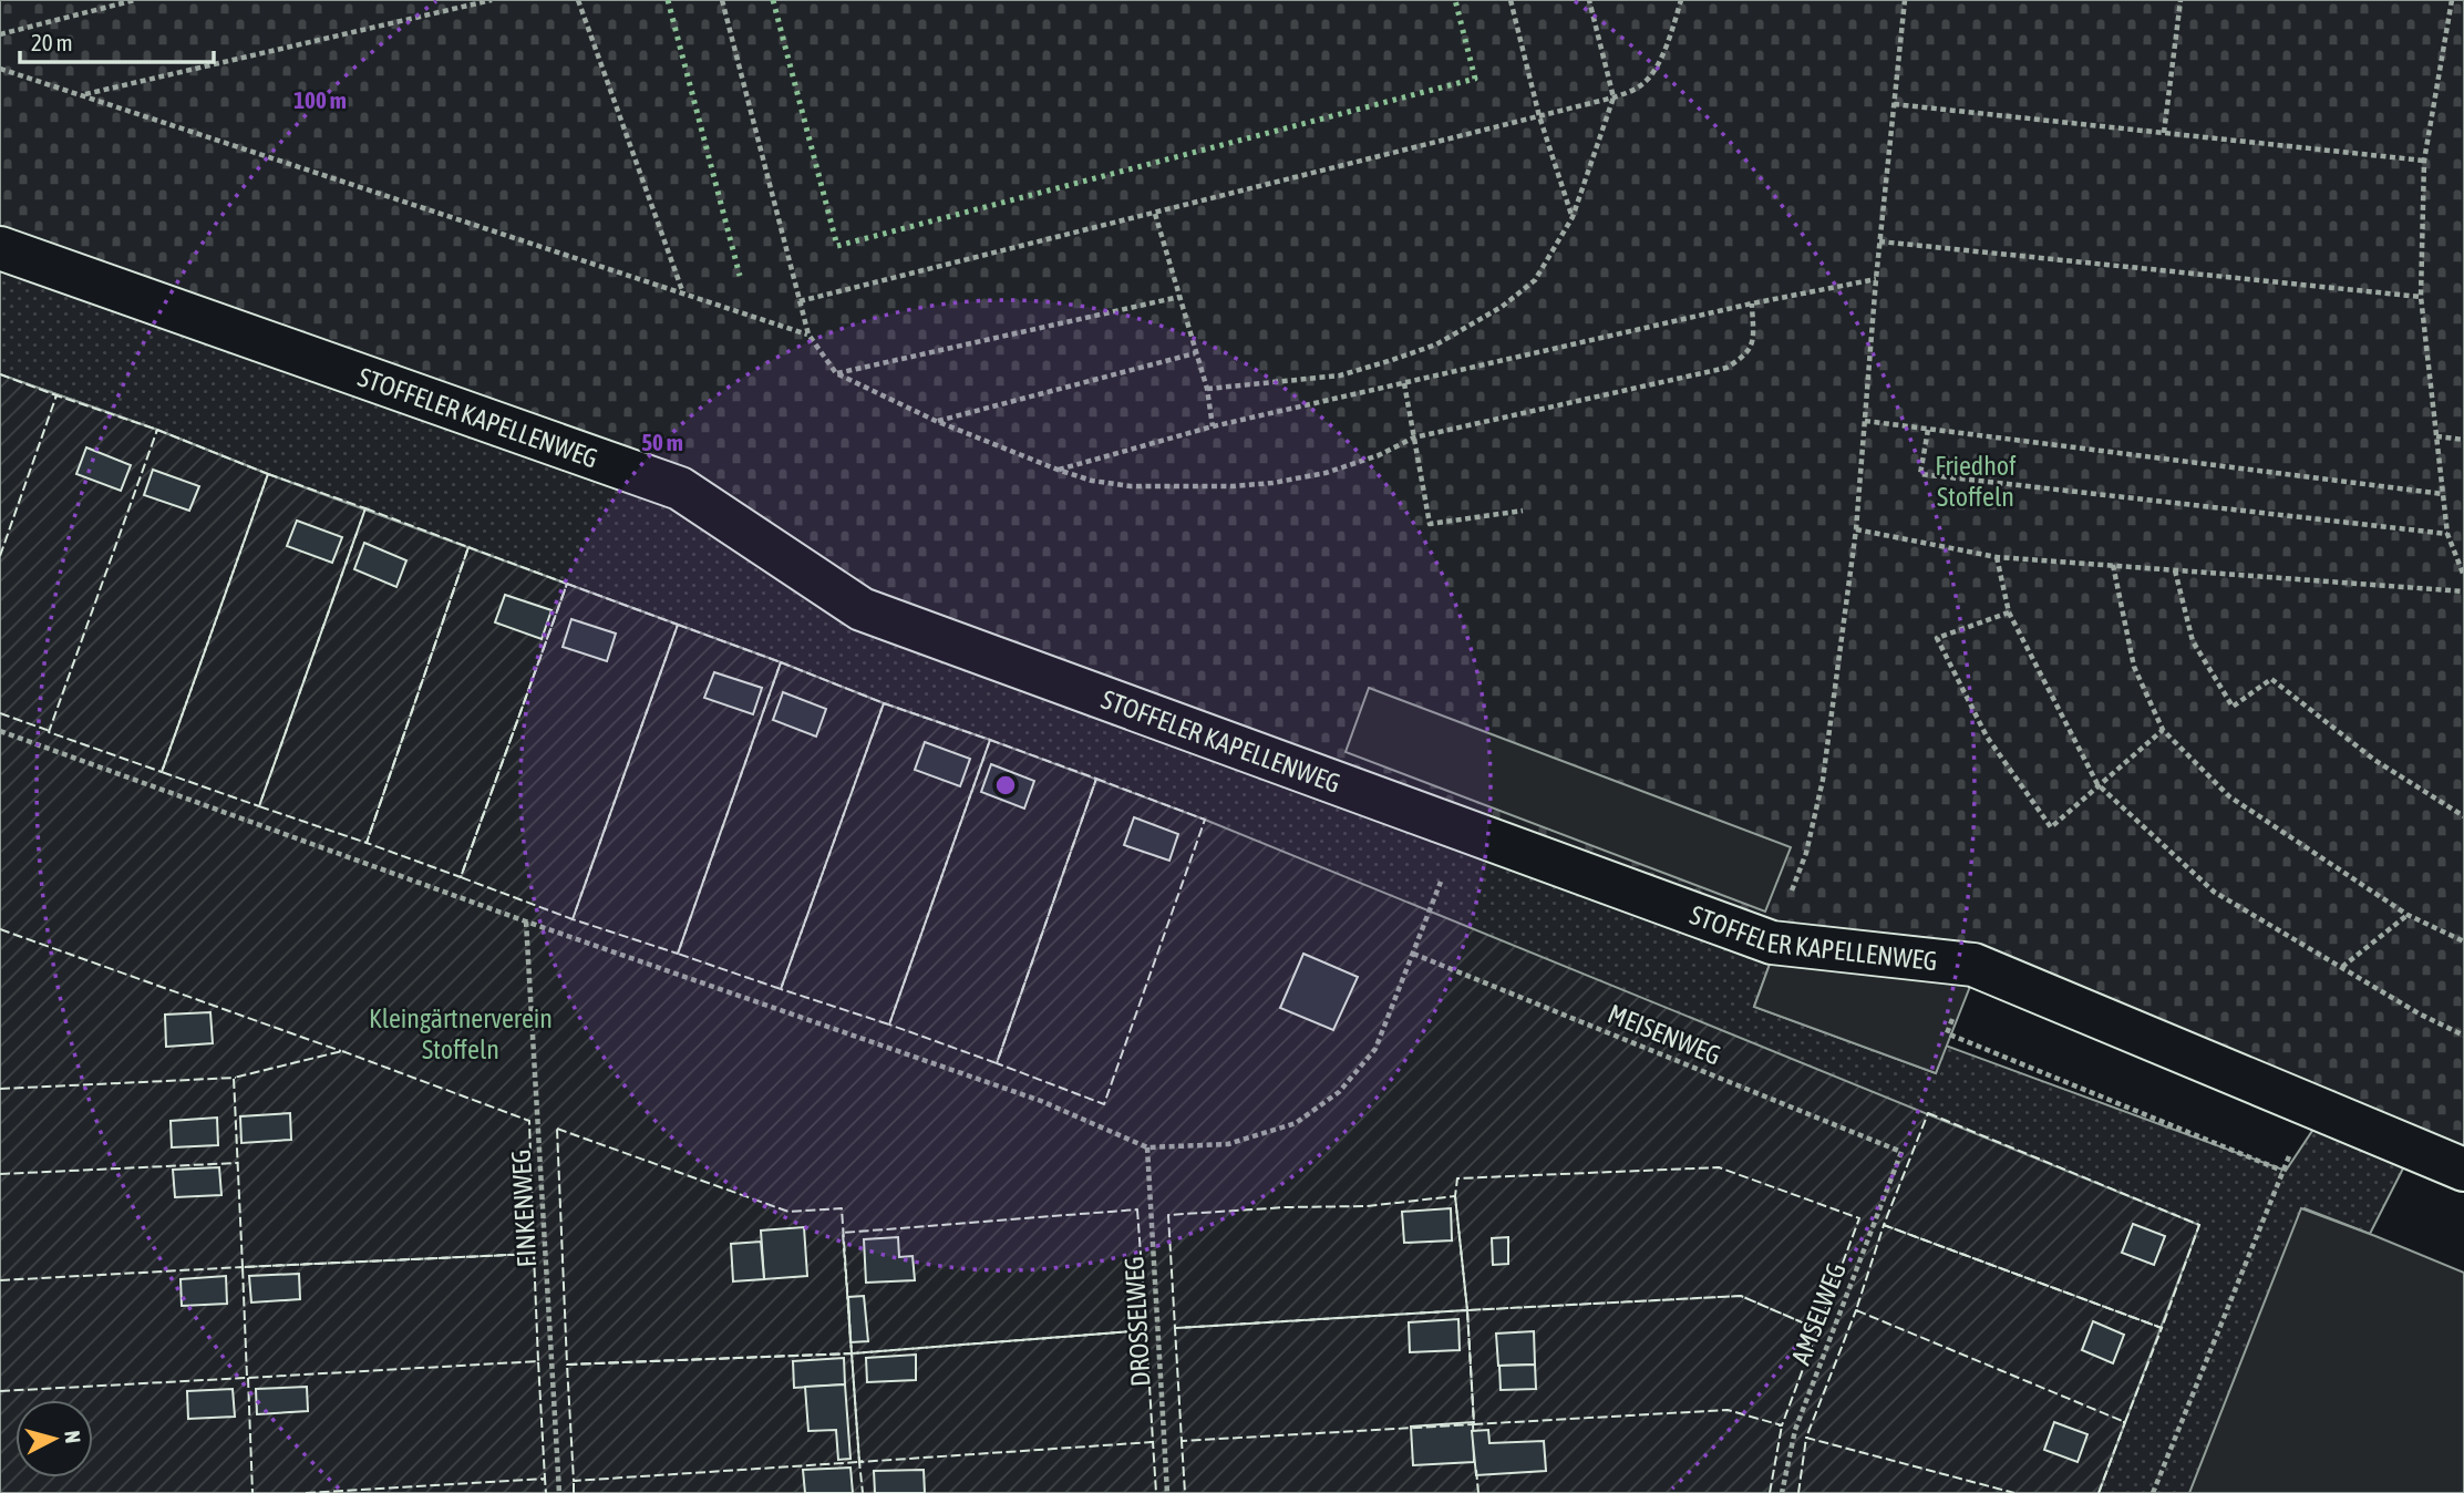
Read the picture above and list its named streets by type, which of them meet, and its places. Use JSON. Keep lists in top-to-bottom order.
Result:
{
  "streets": {
    "street": ["STOFFELER KAPELLENWEG"],
    "path": [
      "MEISENWEG",
      "FINKENWEG",
      "AMSELWEG",
      "DROSSELWEG"
    ]
  },
  "crossings": [
    ["MEISENWEG", "AMSELWEG"]
  ],
  "parks": ["Friedhof Stoffeln", "Kleingärtnerverein Stoffeln"],
  "scale_bar": "20 m",
  "north": "right",
  "rings": ["100 m", "50 m"]
}
